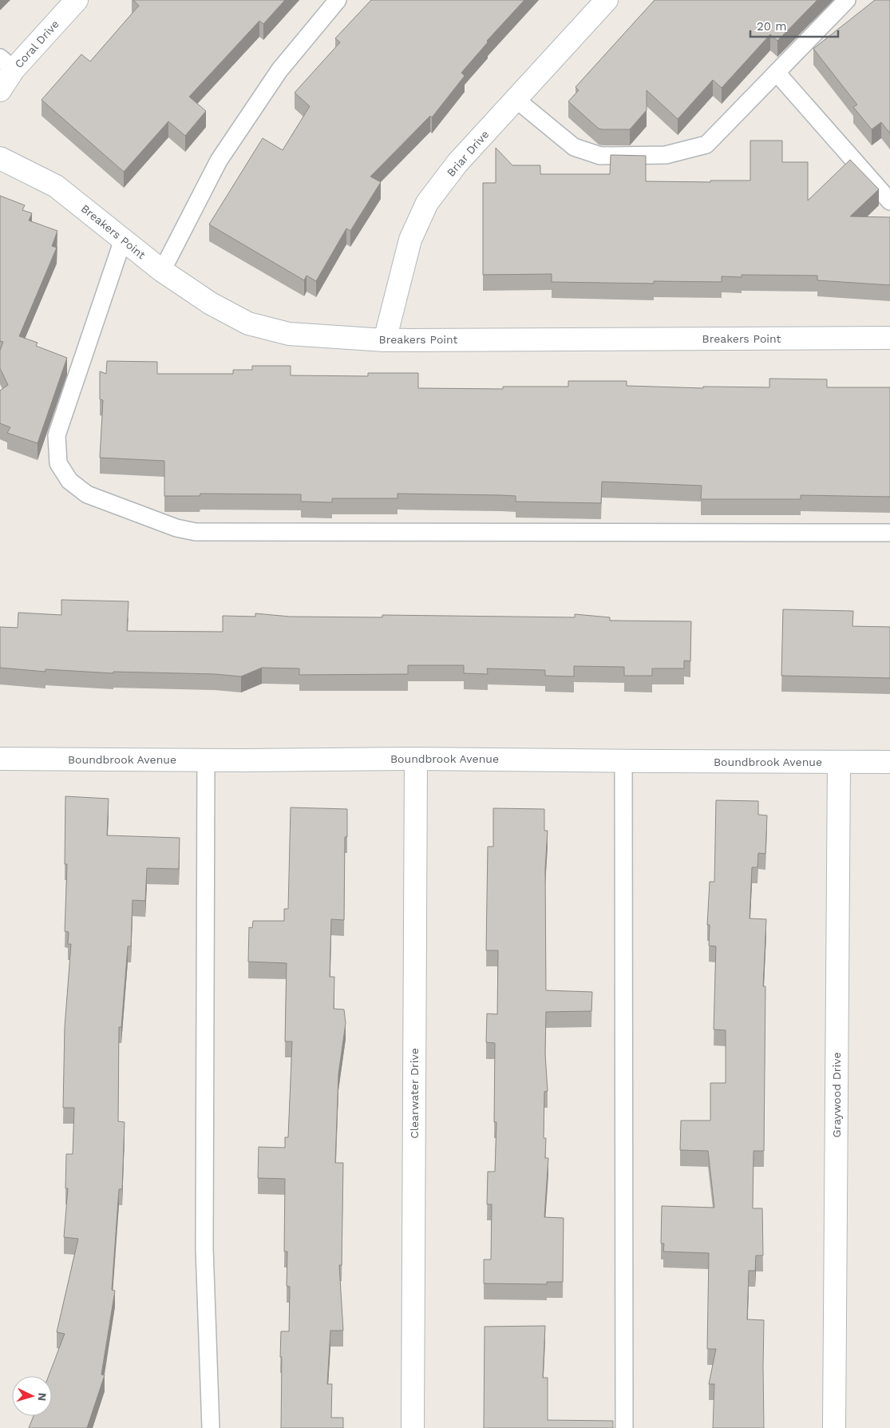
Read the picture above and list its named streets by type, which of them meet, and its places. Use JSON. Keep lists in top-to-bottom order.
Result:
{
  "streets": {
    "street": [
      "Coral Drive",
      "Briar Drive",
      "Breakers Point",
      "Boundbrook Avenue",
      "Clearwater Drive",
      "Graywood Drive"
    ]
  },
  "crossings": [
    ["Briar Drive", "Breakers Point"],
    ["Boundbrook Avenue", "Clearwater Drive"],
    ["Boundbrook Avenue", "Graywood Drive"]
  ],
  "scale_bar": "20 m",
  "north": "right"
}
